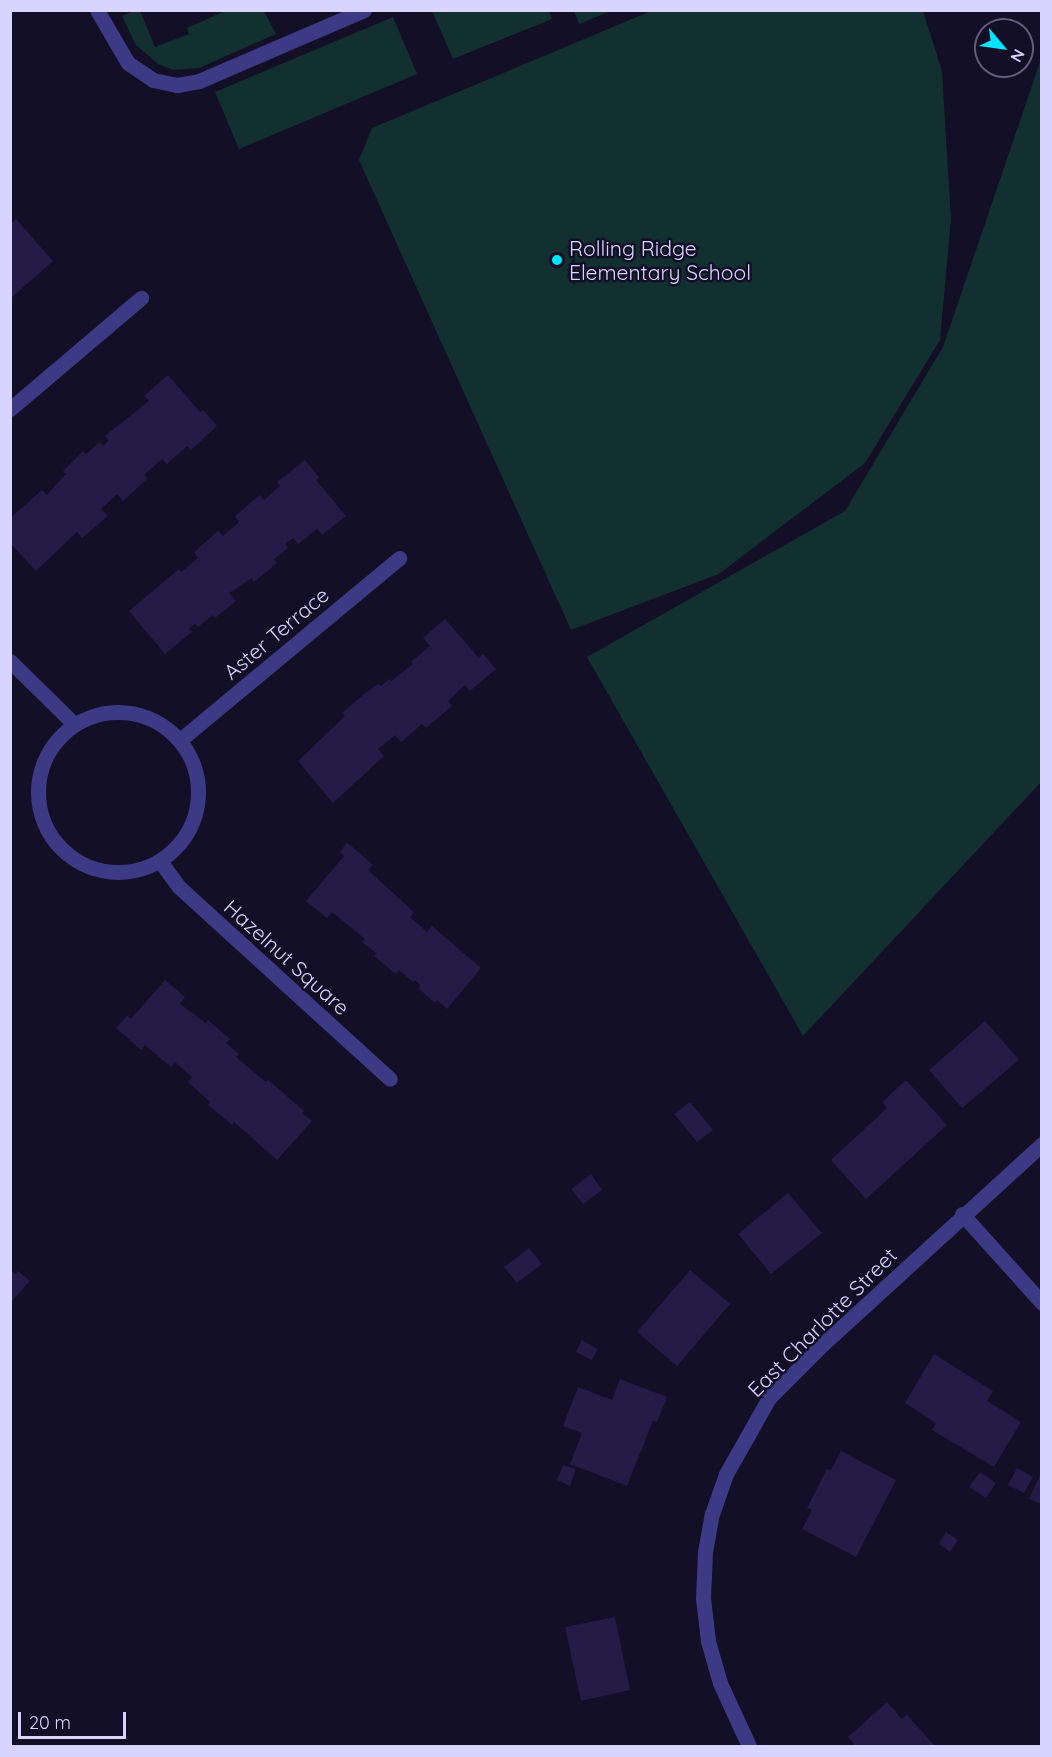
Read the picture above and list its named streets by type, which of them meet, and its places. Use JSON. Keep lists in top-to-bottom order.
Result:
{
  "streets": {
    "street": ["Aster Terrace", "Hazelnut Square", "East Charlotte Street"]
  },
  "crossings": [
    ["Aster Terrace", "Hazelnut Square"]
  ],
  "places": ["Rolling Ridge Elementary School"],
  "scale_bar": "20 m",
  "north": "bottom right"
}
